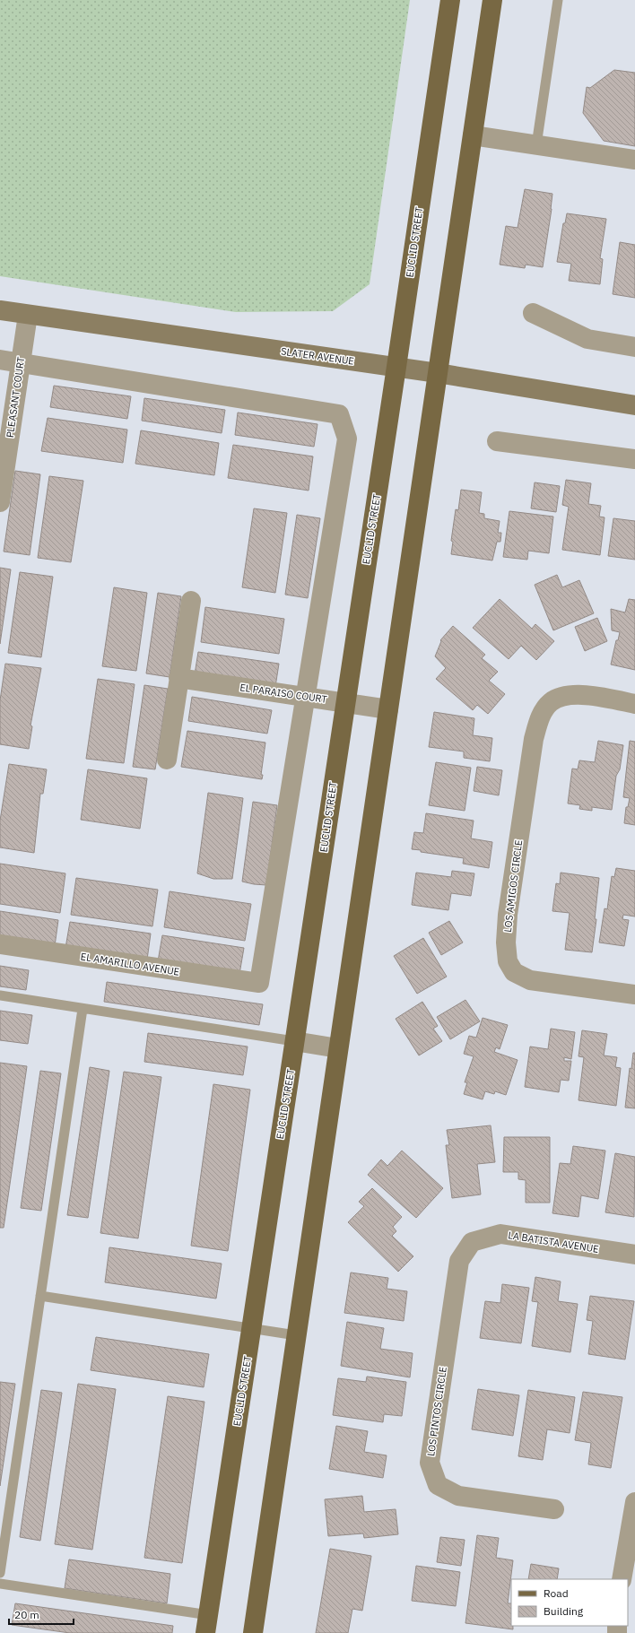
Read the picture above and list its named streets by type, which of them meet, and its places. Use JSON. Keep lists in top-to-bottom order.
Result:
{
  "streets": {
    "main road": ["EUCLID STREET", "SLATER AVENUE"],
    "street": [
      "PLEASANT COURT",
      "EL PARAISO COURT",
      "LOS AMIGOS CIRCLE",
      "EL AMARILLO AVENUE",
      "LA BATISTA AVENUE",
      "LOS PINTOS CIRCLE"
    ]
  },
  "crossings": [
    ["EUCLID STREET", "SLATER AVENUE"],
    ["EUCLID STREET", "EL PARAISO COURT"],
    ["SLATER AVENUE", "PLEASANT COURT"],
    ["EL PARAISO COURT", "EL AMARILLO AVENUE"],
    ["LA BATISTA AVENUE", "LOS PINTOS CIRCLE"]
  ],
  "legend": ["Road", "Building"],
  "scale_bar": "20 m"
}
